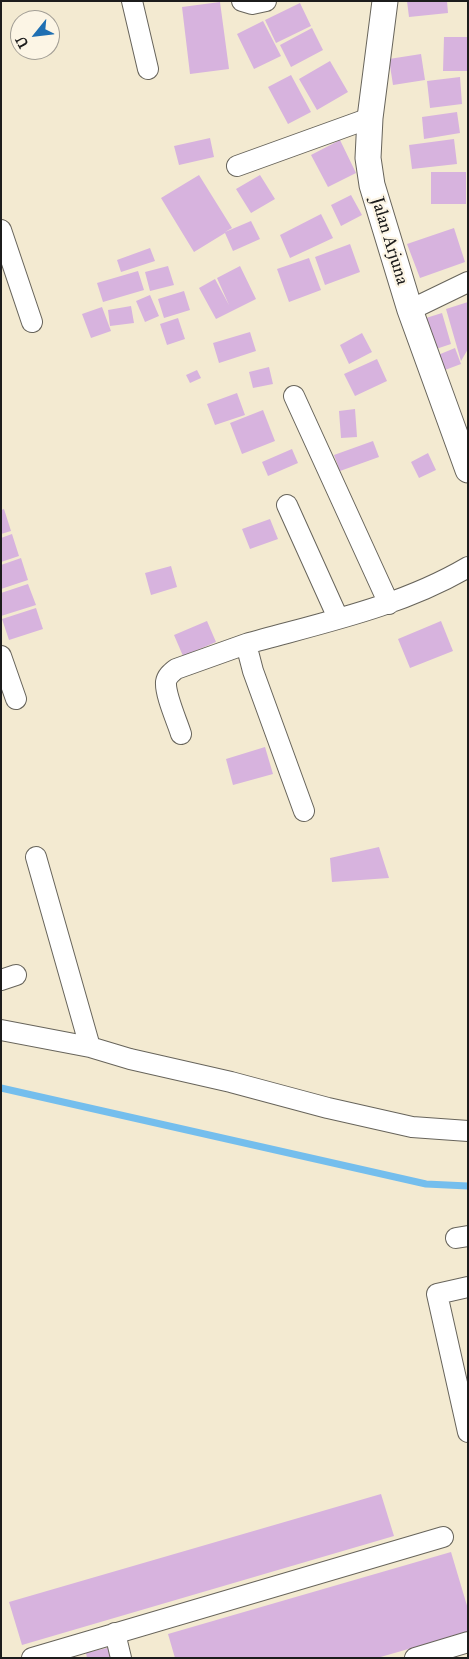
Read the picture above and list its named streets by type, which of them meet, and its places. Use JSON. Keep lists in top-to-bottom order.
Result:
{
  "streets": {
    "street": ["Jalan Arjuna"]
  },
  "north": "bottom left"
}
